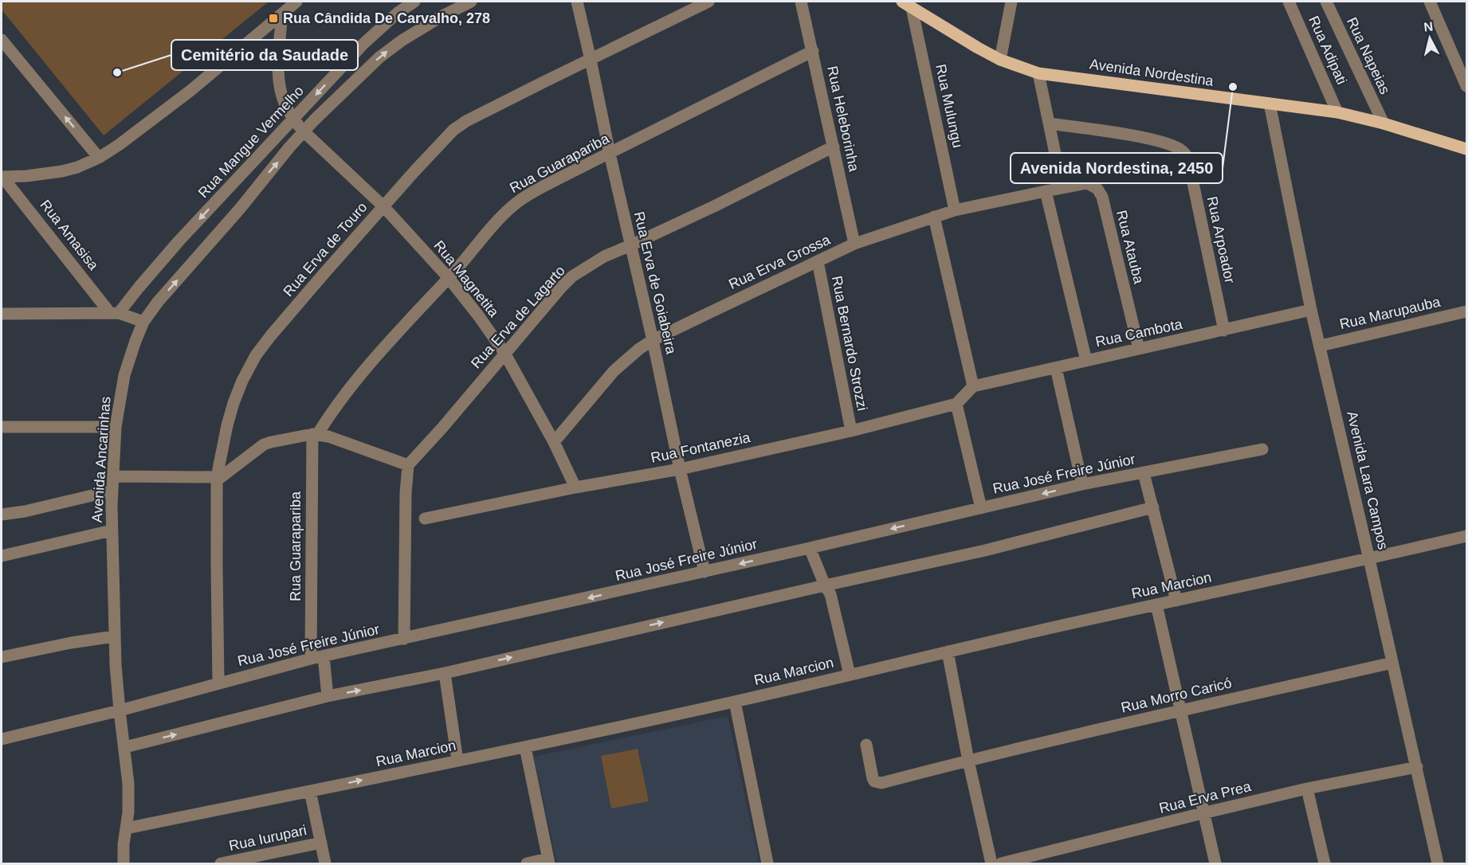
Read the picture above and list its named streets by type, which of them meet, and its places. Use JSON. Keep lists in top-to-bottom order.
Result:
{
  "streets": {
    "main road": ["Avenida Nordestina"],
    "street": [
      "Rua Adipati",
      "Rua Napeias",
      "Rua Mulungu",
      "Rua Heleborinha",
      "Rua Mangue Vermelho",
      "Rua Guarapariba",
      "Rua Amasisa",
      "Rua Arpoador",
      "Rua Atauba",
      "Rua Erva de Touro",
      "Rua Erva Grossa",
      "Rua Magnetita",
      "Rua Erva de Goiabeira",
      "Rua Marupauba",
      "Rua Erva de Lagarto",
      "Rua Cambota",
      "Rua Bernardo Strozzi",
      "Rua Fontanezia",
      "Avenida Ancarinhas",
      "Rua José Freire Júnior",
      "Avenida Lara Campos",
      "Rua Marcion",
      "Rua Morro Caricó",
      "Rua Erva Prea",
      "Rua Iurupari"
    ]
  },
  "crossings": [
    ["Rua Adipati", "Avenida Nordestina"],
    ["Rua Napeias", "Avenida Nordestina"],
    ["Avenida Nordestina", "Rua Mulungu"],
    ["Avenida Nordestina", "Avenida Lara Campos"],
    ["Rua Mulungu", "Rua Erva Grossa"],
    ["Rua Heleborinha", "Rua Guarapariba"],
    ["Rua Heleborinha", "Rua Erva Grossa"],
    ["Rua Heleborinha", "Rua Erva de Lagarto"],
    ["Rua Mangue Vermelho", "Rua Amasisa"],
    ["Rua Mangue Vermelho", "Rua Magnetita"],
    ["Rua Guarapariba", "Rua Magnetita"],
    ["Rua Guarapariba", "Rua Erva de Goiabeira"],
    ["Rua Guarapariba", "Rua José Freire Júnior"],
    ["Rua Arpoador", "Rua Cambota"],
    ["Rua Atauba", "Rua Erva Grossa"],
    ["Rua Atauba", "Rua Cambota"],
    ["Rua Erva de Touro", "Rua Magnetita"],
    ["Rua Erva de Touro", "Rua Erva de Goiabeira"],
    ["Rua Erva de Touro", "Rua José Freire Júnior"],
    ["Rua Erva Grossa", "Rua Magnetita"],
    ["Rua Erva Grossa", "Rua Erva de Goiabeira"],
    ["Rua Erva Grossa", "Rua Bernardo Strozzi"],
    ["Rua Magnetita", "Rua Erva de Lagarto"],
    ["Rua Magnetita", "Rua Fontanezia"],
    ["Rua Magnetita", "Avenida Ancarinhas"],
    ["Rua Erva de Goiabeira", "Rua Erva de Lagarto"],
    ["Rua Erva de Goiabeira", "Rua Fontanezia"],
    ["Rua Erva de Goiabeira", "Rua José Freire Júnior"],
    ["Rua Marupauba", "Avenida Lara Campos"],
    ["Rua Cambota", "Avenida Lara Campos"],
    ["Rua Bernardo Strozzi", "Rua Fontanezia"],
    ["Avenida Ancarinhas", "Rua José Freire Júnior"],
    ["Avenida Ancarinhas", "Rua Marcion"],
    ["Avenida Lara Campos", "Rua Marcion"],
    ["Avenida Lara Campos", "Rua Morro Caricó"],
    ["Avenida Lara Campos", "Rua Erva Prea"]
  ],
  "one_way": ["Avenida Ancarinhas"],
  "places": {
    "transit": ["Rua Cândida De Carvalho, 278"],
    "other": ["Cemitério da Saudade", "Avenida Nordestina, 2450"]
  },
  "north": "top"
}
